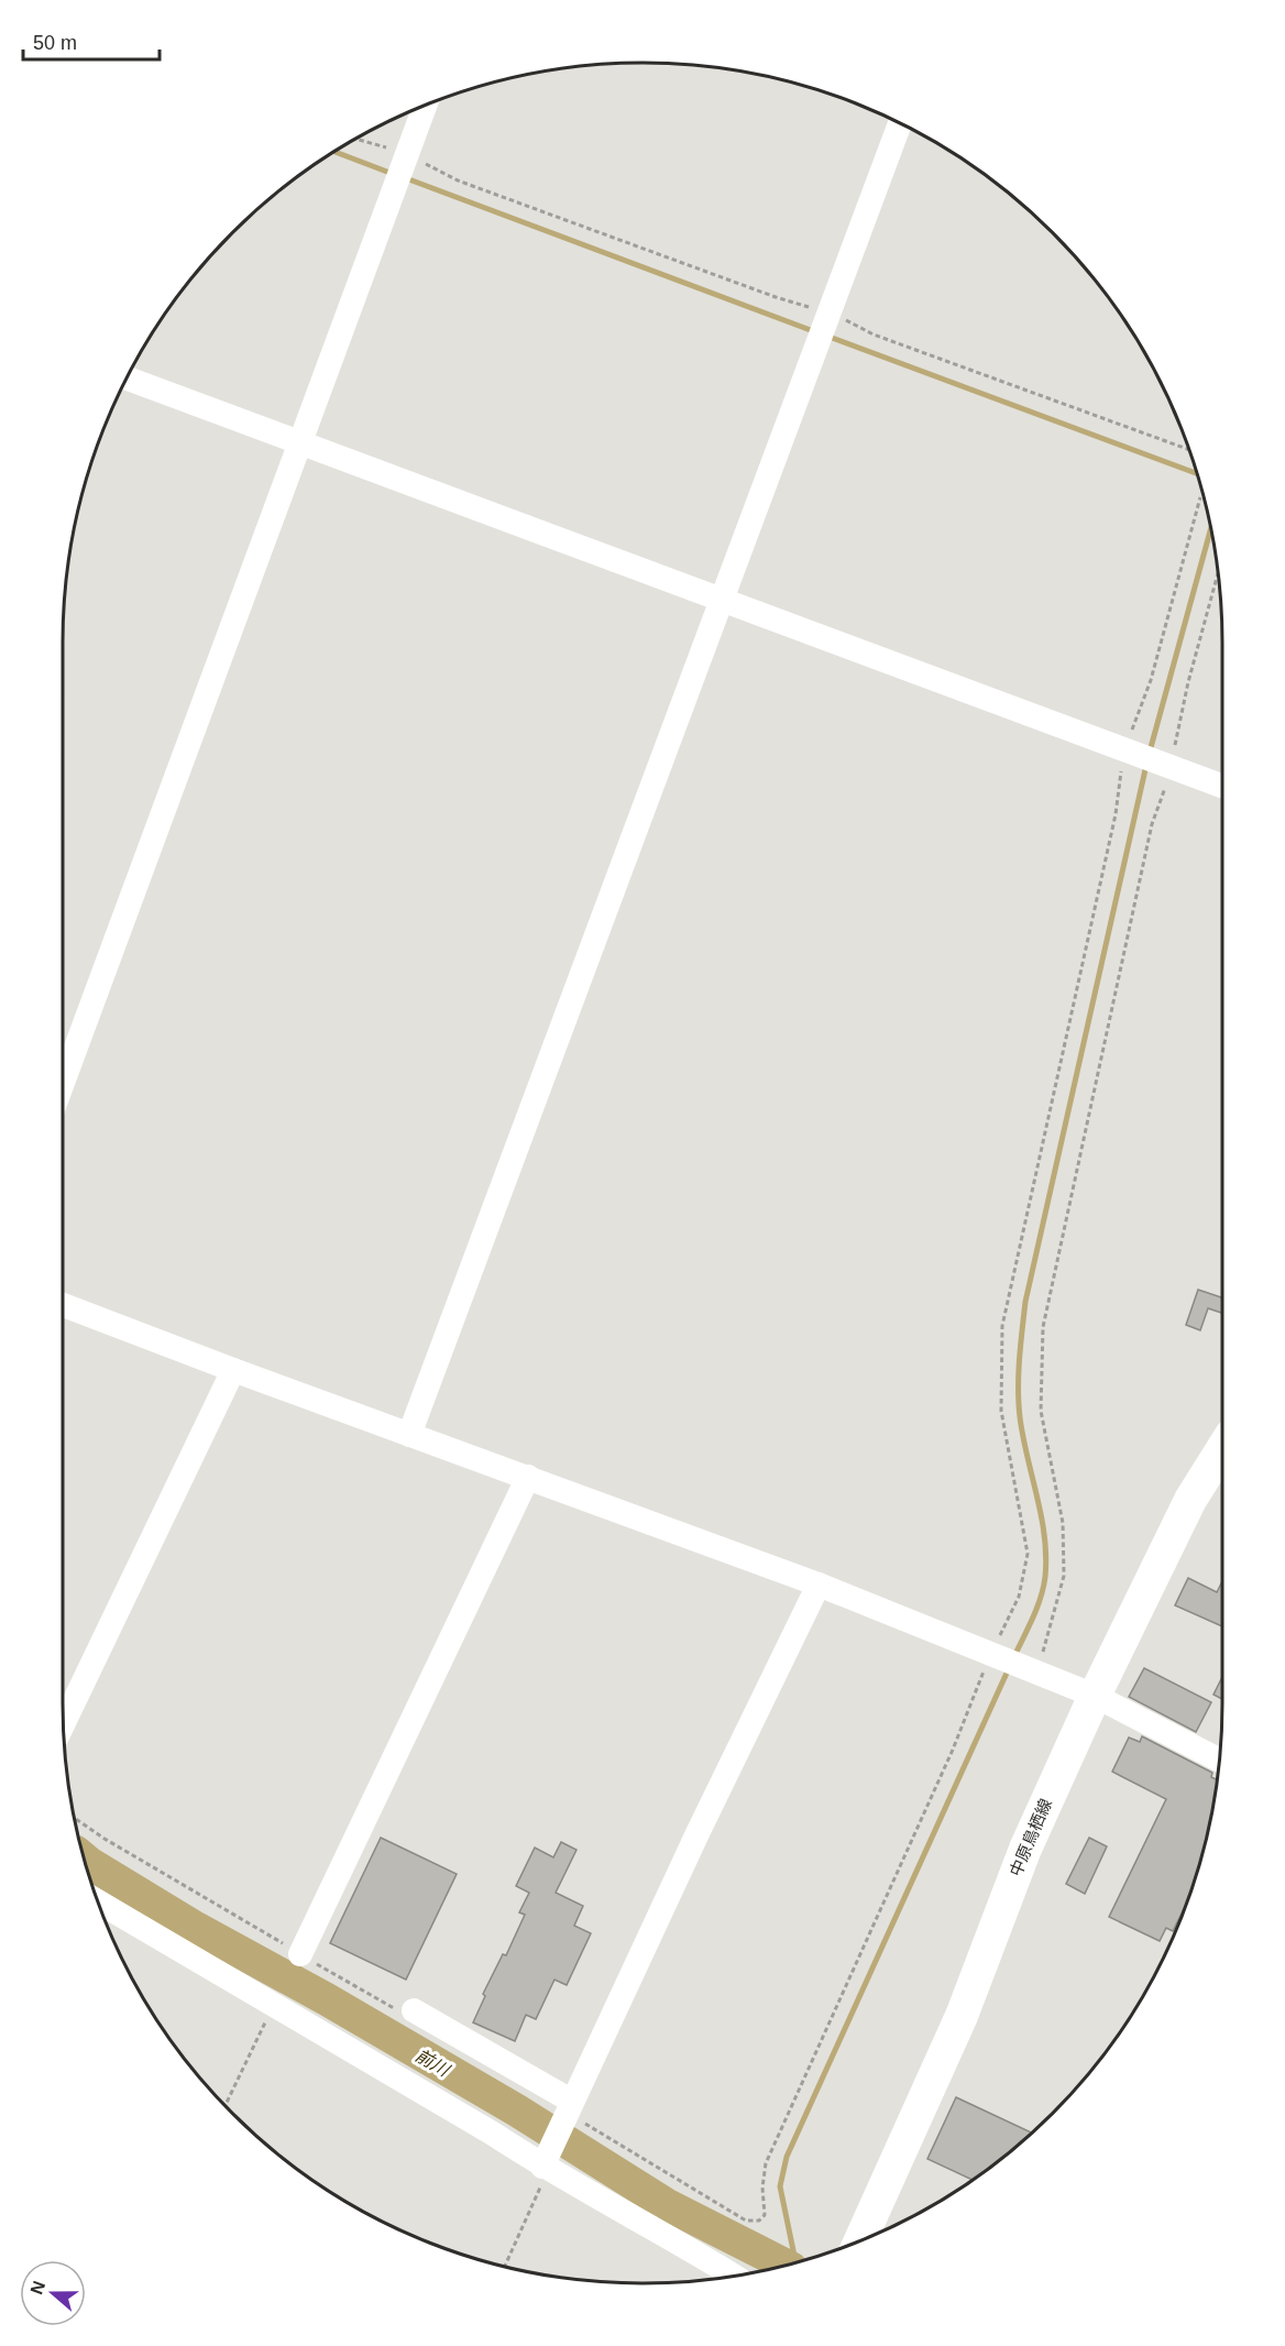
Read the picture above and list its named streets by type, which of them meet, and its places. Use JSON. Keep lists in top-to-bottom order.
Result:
{
  "streets": {
    "main road": ["中原鳥栖線"]
  },
  "water": ["前川"],
  "scale_bar": "50 m",
  "north": "left"
}
